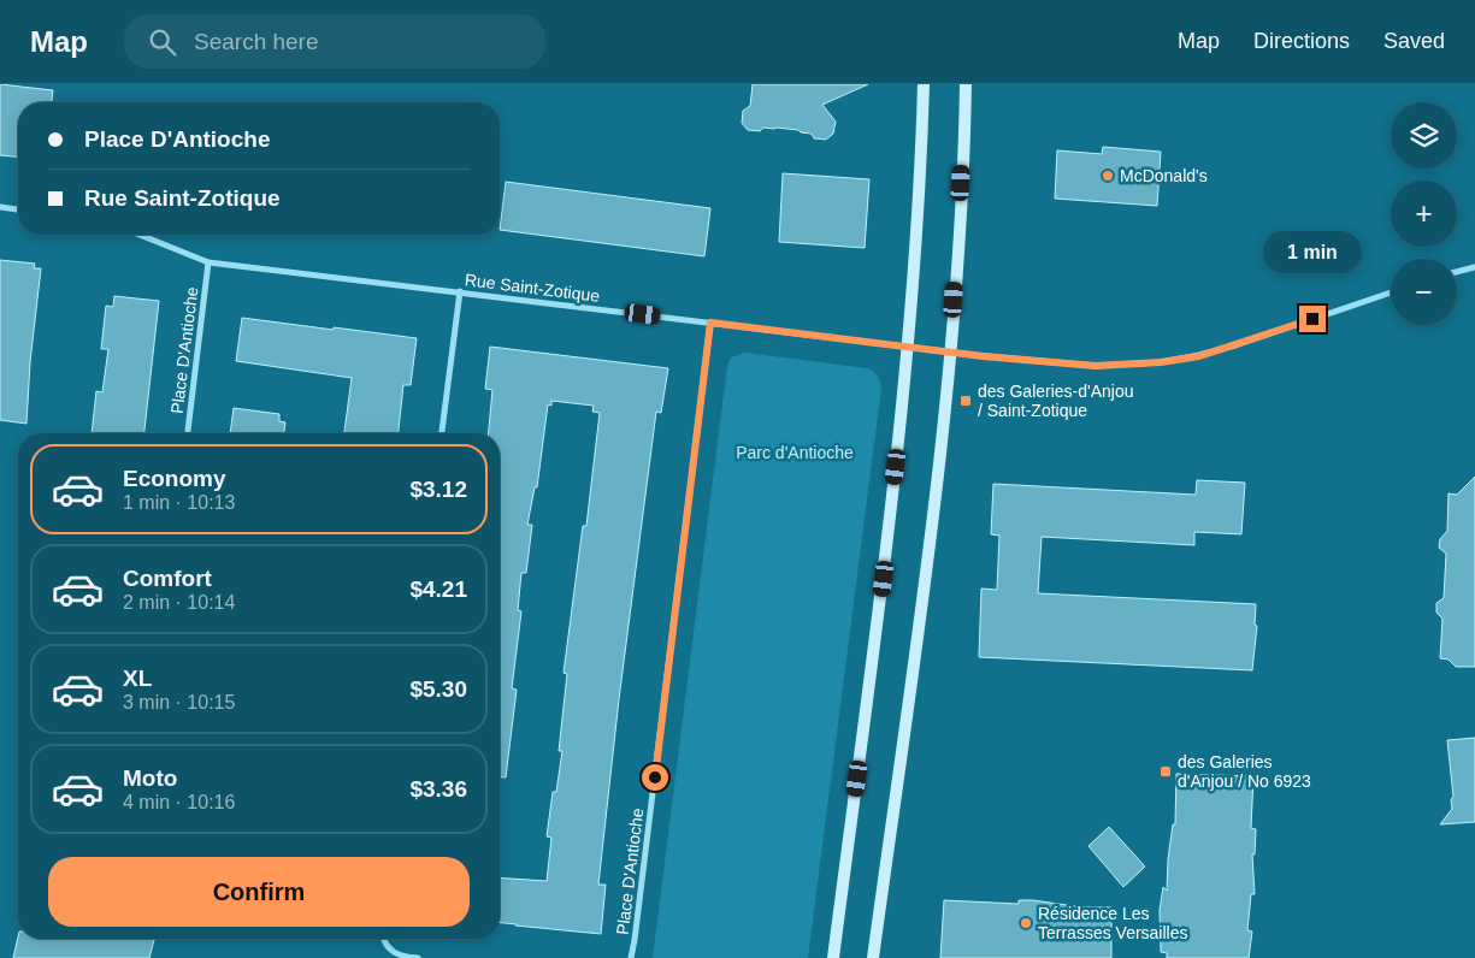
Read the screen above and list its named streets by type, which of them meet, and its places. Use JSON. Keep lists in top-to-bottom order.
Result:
{
  "streets": {
    "street": ["Rue Saint-Zotique", "Place D'Antioche"]
  },
  "crossings": [
    ["Rue Saint-Zotique", "Place D'Antioche"]
  ],
  "parks": ["Parc d'Antioche"],
  "places": {
    "other": ["McDonald's", "Résidence Les Terrasses Versailles"],
    "transit": ["des Galeries-d'Anjou / Saint-Zotique", "des Galeries d'Anjou / No 6923"]
  },
  "page": {
    "header": "Map",
    "search": "Search here",
    "nav": ["Map", "Directions", "Saved"],
    "map_buttons": ["+", "−"],
    "banner": ["Place D'Antioche", "Rue Saint-Zotique"],
    "bubble": "1 min",
    "list": [
      {
        "name": "Economy",
        "note": "1 min · 10:13",
        "value": "$3.12"
      },
      {
        "name": "Comfort",
        "note": "2 min · 10:14",
        "value": "$4.21"
      },
      {
        "name": "XL",
        "note": "3 min · 10:15",
        "value": "$5.30"
      },
      {
        "name": "Moto",
        "note": "4 min · 10:16",
        "value": "$3.36"
      }
    ],
    "buttons": "Confirm"
  }
}
